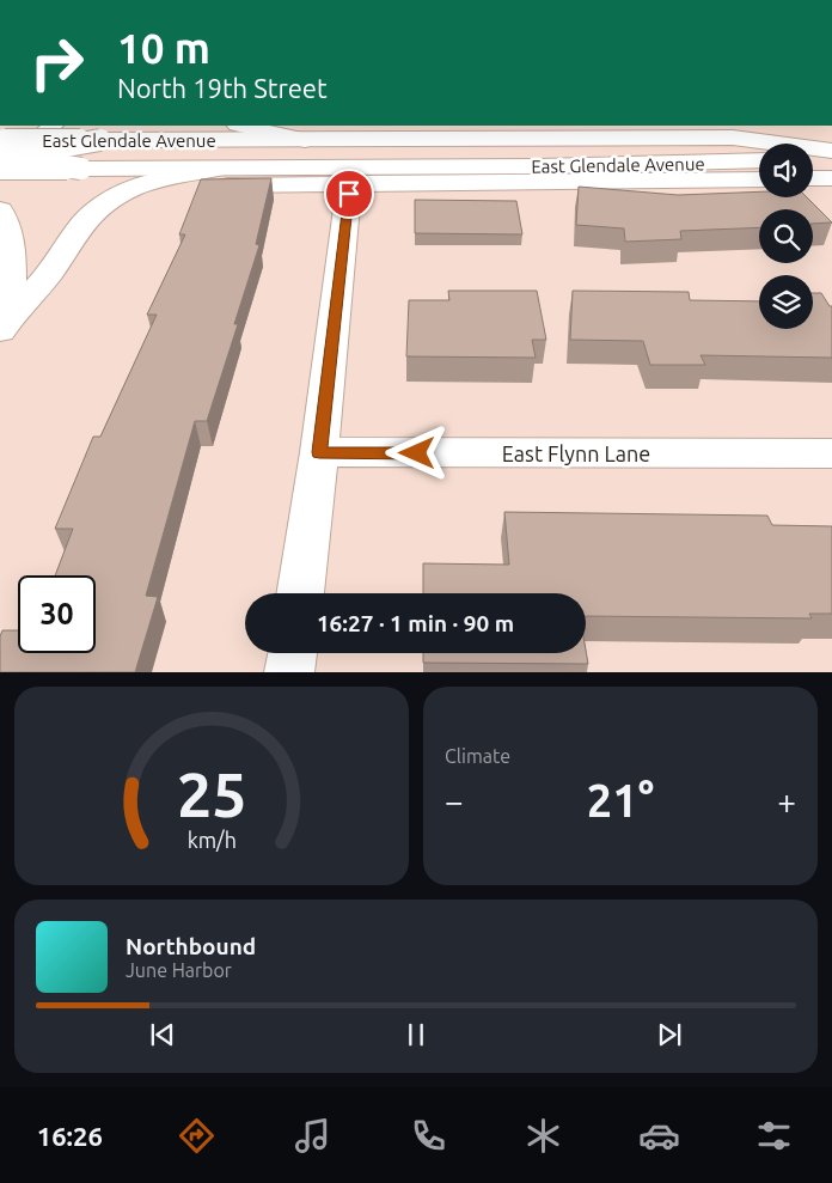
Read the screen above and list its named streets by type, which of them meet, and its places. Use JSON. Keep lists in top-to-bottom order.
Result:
{
  "streets": {
    "main road": ["East Glendale Avenue", "East Flynn Lane"]
  },
  "page": {
    "turn": ["10 m", "North 19th Street"],
    "limit": "30",
    "trip": "16:27 · 1 min · 90 m",
    "tile": "Climate",
    "heat": ["−", "21°", "+"],
    "song": ["Northbound", "June Harbor"],
    "tabs": "16:26",
    "gauge": ["25", "km/h"]
  }
}
